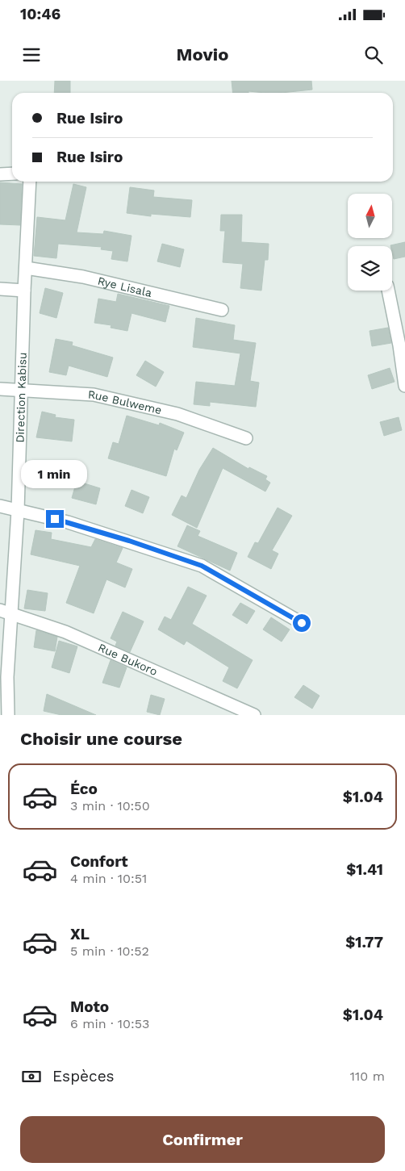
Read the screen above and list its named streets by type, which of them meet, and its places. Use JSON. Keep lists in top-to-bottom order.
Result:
{
  "streets": {
    "street": [
      "Rye Lisala",
      "Direction Kabisu",
      "Rue Bulweme",
      "Rue Bukoro"
    ]
  },
  "crossings": [
    ["Rye Lisala", "Direction Kabisu"],
    ["Direction Kabisu", "Rue Bulweme"],
    ["Direction Kabisu", "Rue Bukoro"]
  ],
  "north": "top",
  "page": {
    "status": "10:46",
    "header": "Movio",
    "banner": ["Rue Isiro", "Rue Isiro"],
    "bubble": "1 min",
    "heading": "Choisir une course",
    "list": [
      {
        "name": "Éco",
        "note": "3 min · 10:50",
        "value": "$1.04"
      },
      {
        "name": "Confort",
        "note": "4 min · 10:51",
        "value": "$1.41"
      },
      {
        "name": "XL",
        "note": "5 min · 10:52",
        "value": "$1.77"
      },
      {
        "name": "Moto",
        "note": "6 min · 10:53",
        "value": "$1.04"
      }
    ],
    "pay": ["Espèces", "110 m"],
    "buttons": "Confirmer"
  }
}
